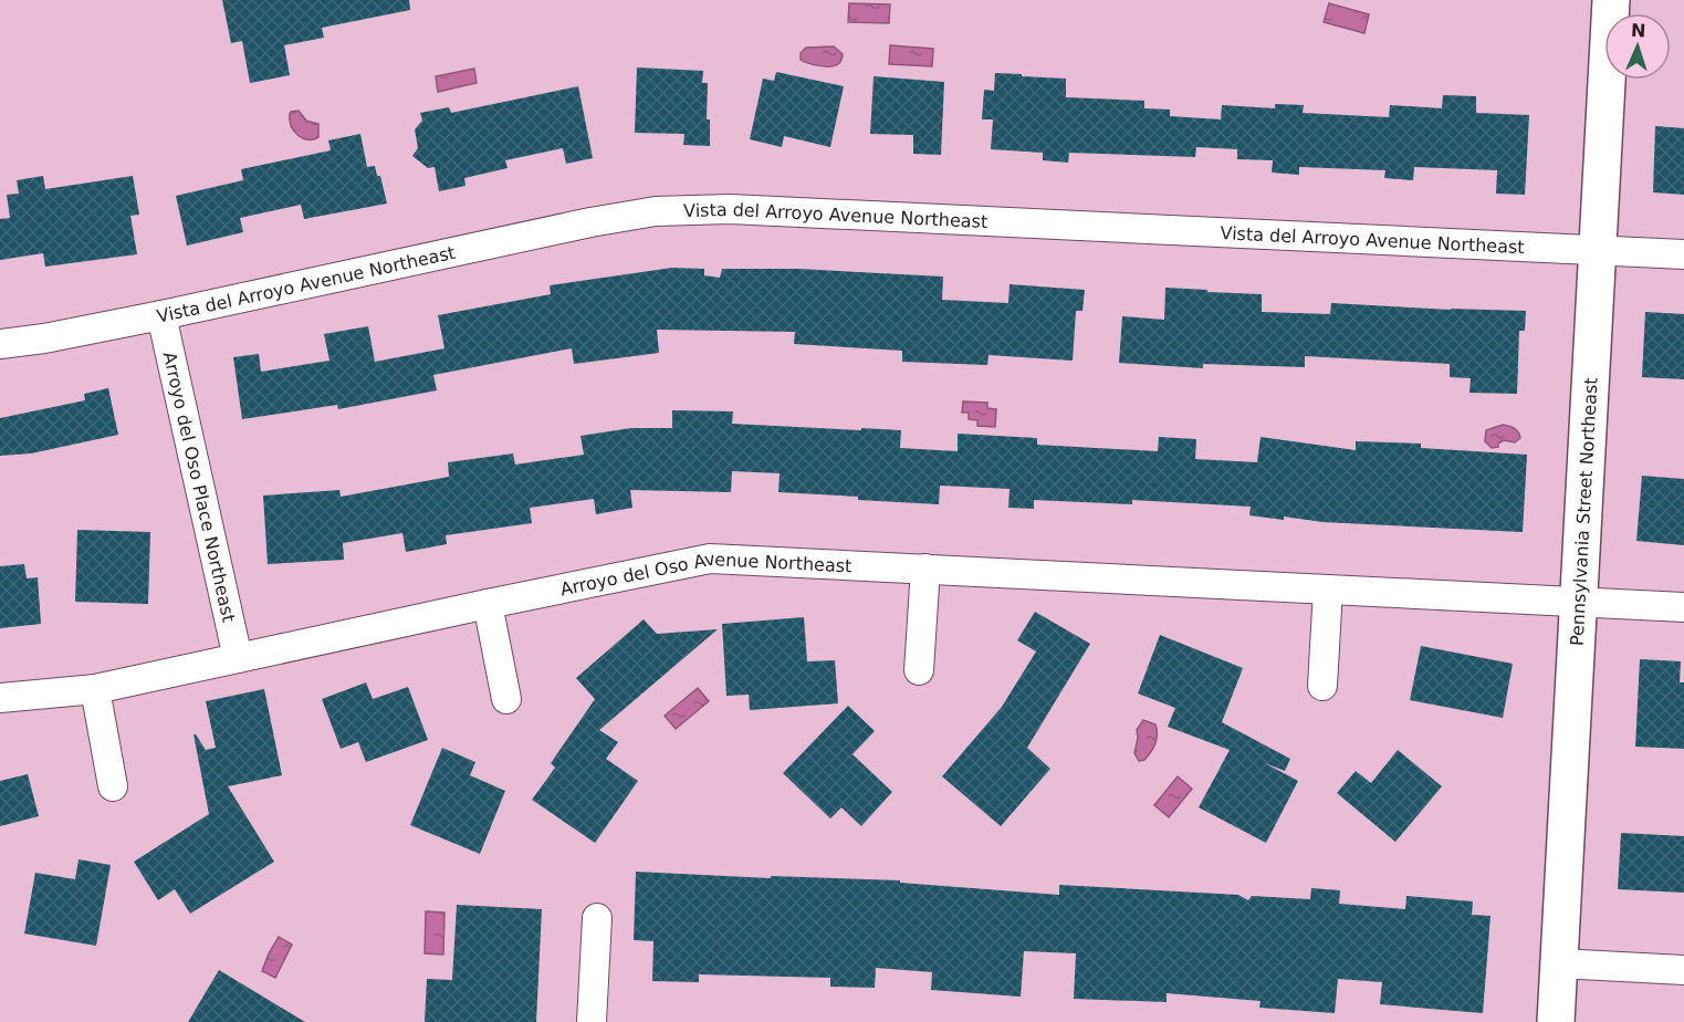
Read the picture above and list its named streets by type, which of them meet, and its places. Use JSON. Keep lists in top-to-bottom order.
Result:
{
  "streets": {
    "street": [
      "Vista del Arroyo Avenue Northeast",
      "Arroyo del Oso Place Northeast",
      "Pennsylvania Street Northeast",
      "Arroyo del Oso Avenue Northeast"
    ]
  },
  "crossings": [
    ["Vista del Arroyo Avenue Northeast", "Arroyo del Oso Place Northeast"],
    ["Vista del Arroyo Avenue Northeast", "Pennsylvania Street Northeast"],
    ["Arroyo del Oso Place Northeast", "Arroyo del Oso Avenue Northeast"],
    ["Pennsylvania Street Northeast", "Arroyo del Oso Avenue Northeast"]
  ],
  "north": "top"
}
